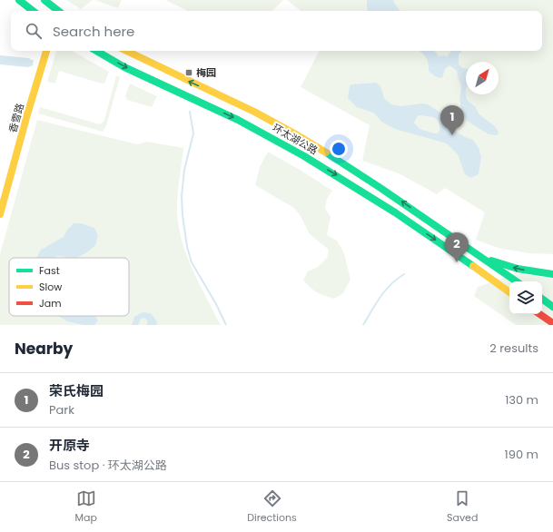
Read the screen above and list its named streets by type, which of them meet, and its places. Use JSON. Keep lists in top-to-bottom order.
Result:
{
  "streets": {
    "main road": ["香雪路", "环太湖公路"]
  },
  "places": {
    "transit": ["梅园"]
  },
  "legend": ["Fast", "Slow", "Jam"],
  "north": "top right",
  "page": {
    "search": "Search here",
    "pins": ["1", "2"],
    "heading": ["Nearby", "2 results"],
    "list": [
      {
        "mark": "1",
        "name": "荣氏梅园",
        "note": "Park",
        "value": "130 m"
      },
      {
        "mark": "2",
        "name": "开原寺",
        "note": "Bus stop · 环太湖公路",
        "value": "190 m"
      }
    ],
    "nav": ["Map", "Directions", "Saved"]
  }
}
